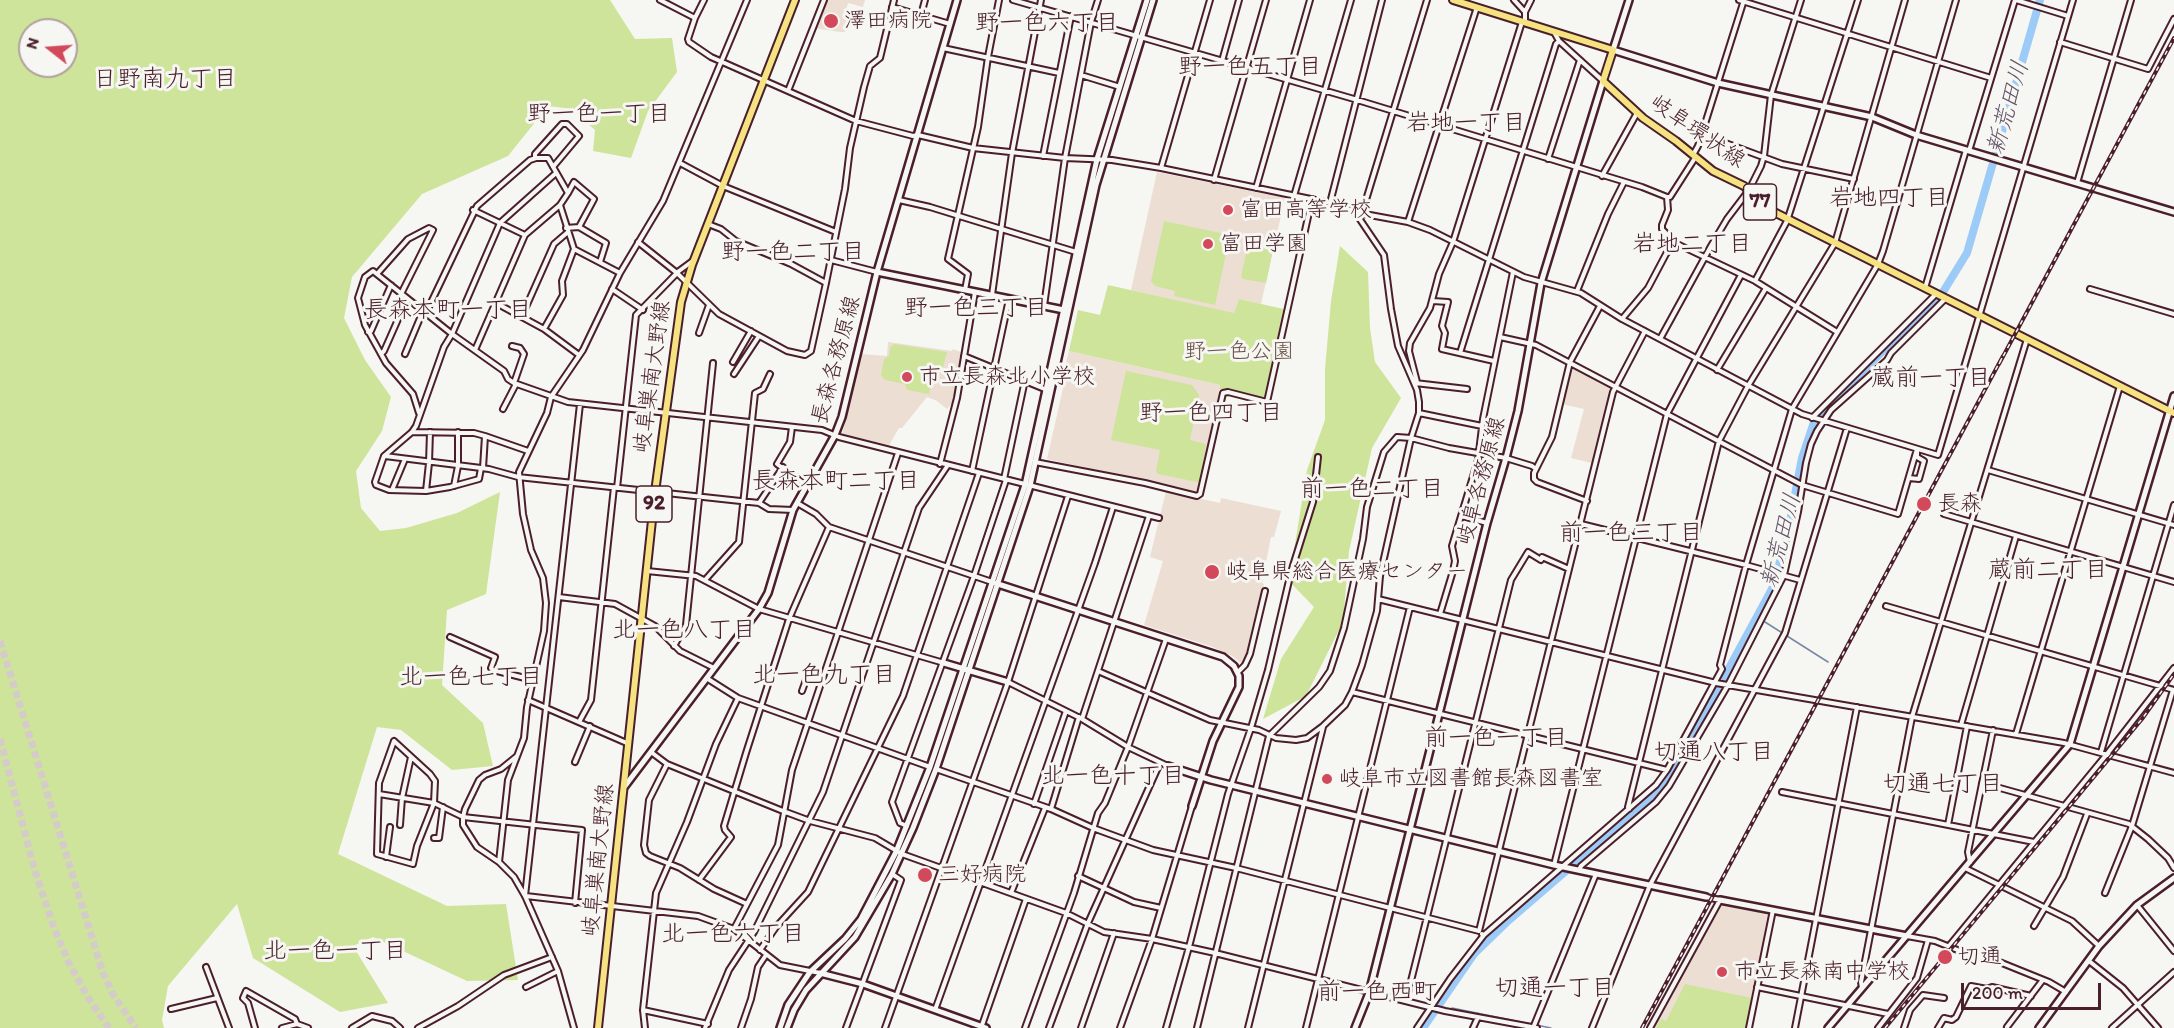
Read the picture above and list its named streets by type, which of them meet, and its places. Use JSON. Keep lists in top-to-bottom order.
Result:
{
  "streets": {
    "main road": [
      "岐阜環状線",
      "77",
      "岐阜巣南大野線",
      "92"
    ],
    "street": ["長森各務原線", "岐阜各務原線"]
  },
  "crossings": [
    ["岐阜環状線", "岐阜各務原線"],
    ["長森各務原線", "岐阜巣南大野線"]
  ],
  "districts": [
    "野一色六丁目",
    "野一色五丁目",
    "日野南九丁目",
    "野一色一丁目",
    "岩地一丁目",
    "岩地四丁目",
    "岩地二丁目",
    "野一色二丁目",
    "野一色三丁目",
    "長森本町一丁目",
    "蔵前一丁目",
    "野一色四丁目",
    "長森本町二丁目",
    "前一色二丁目",
    "前一色三丁目",
    "蔵前二丁目",
    "北一色八丁目",
    "北一色九丁目",
    "北一色七丁目",
    "前一色一丁目",
    "切通八丁目",
    "北一色十丁目",
    "切通七丁目",
    "北一色六丁目",
    "北一色一丁目",
    "切通一丁目",
    "前一色西町"
  ],
  "water": ["新荒田川"],
  "parks": ["野一色公園"],
  "places": [
    "澤田病院",
    "富田高等学校",
    "富田学園",
    "市立長森北小学校",
    "長森",
    "岐阜県総合医療センター",
    "岐阜市立図書館長森図書室",
    "三好病院",
    "切通",
    "市立長森南中学校"
  ],
  "scale_bar": "200 m",
  "north": "left"
}
